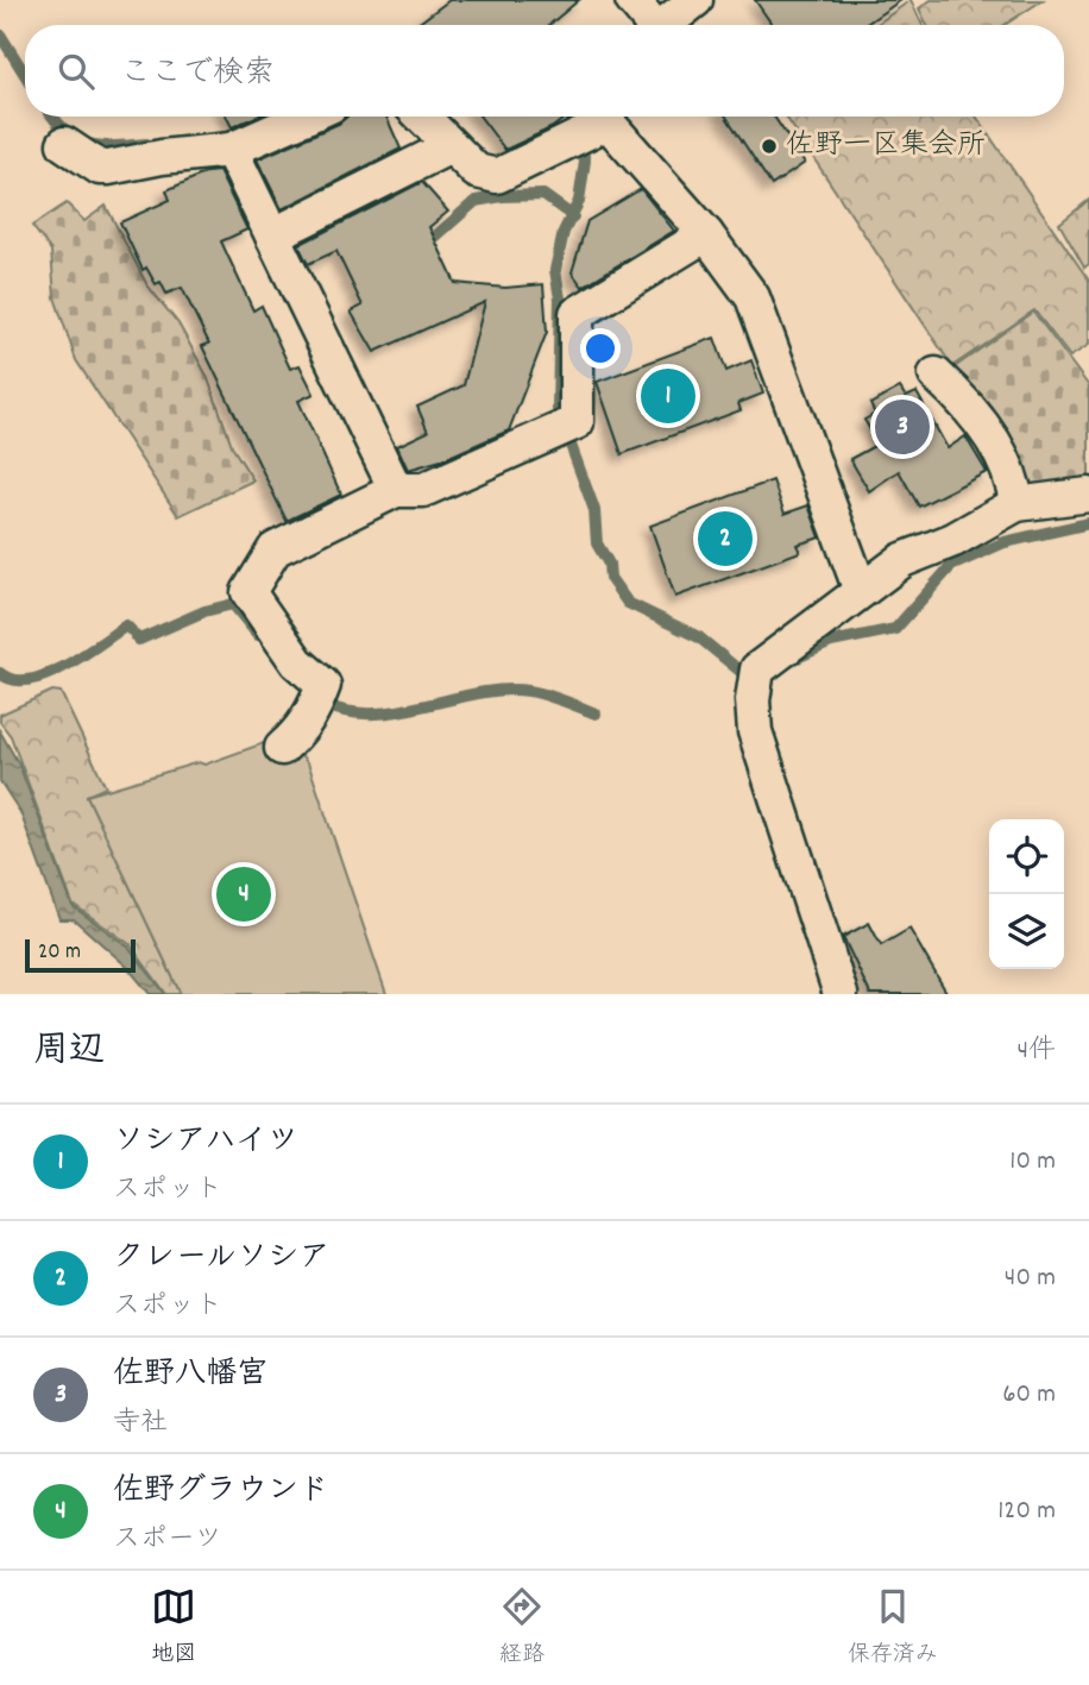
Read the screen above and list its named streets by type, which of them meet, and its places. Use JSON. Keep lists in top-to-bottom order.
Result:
{
  "places": ["佐野一区集会所"],
  "scale_bar": "20 m",
  "page": {
    "search": "ここで検索",
    "pins": [
      "1",
      "3",
      "2",
      "4"
    ],
    "scale": "20 m",
    "heading": ["周辺", "4件"],
    "list": [
      {
        "mark": "1",
        "name": "ソシアハイツ",
        "note": "スポット",
        "value": "10 m"
      },
      {
        "mark": "2",
        "name": "クレールソシア",
        "note": "スポット",
        "value": "40 m"
      },
      {
        "mark": "3",
        "name": "佐野八幡宮",
        "note": "寺社",
        "value": "60 m"
      },
      {
        "mark": "4",
        "name": "佐野グラウンド",
        "note": "スポーツ",
        "value": "120 m"
      }
    ],
    "nav": ["地図", "経路", "保存済み"]
  }
}
